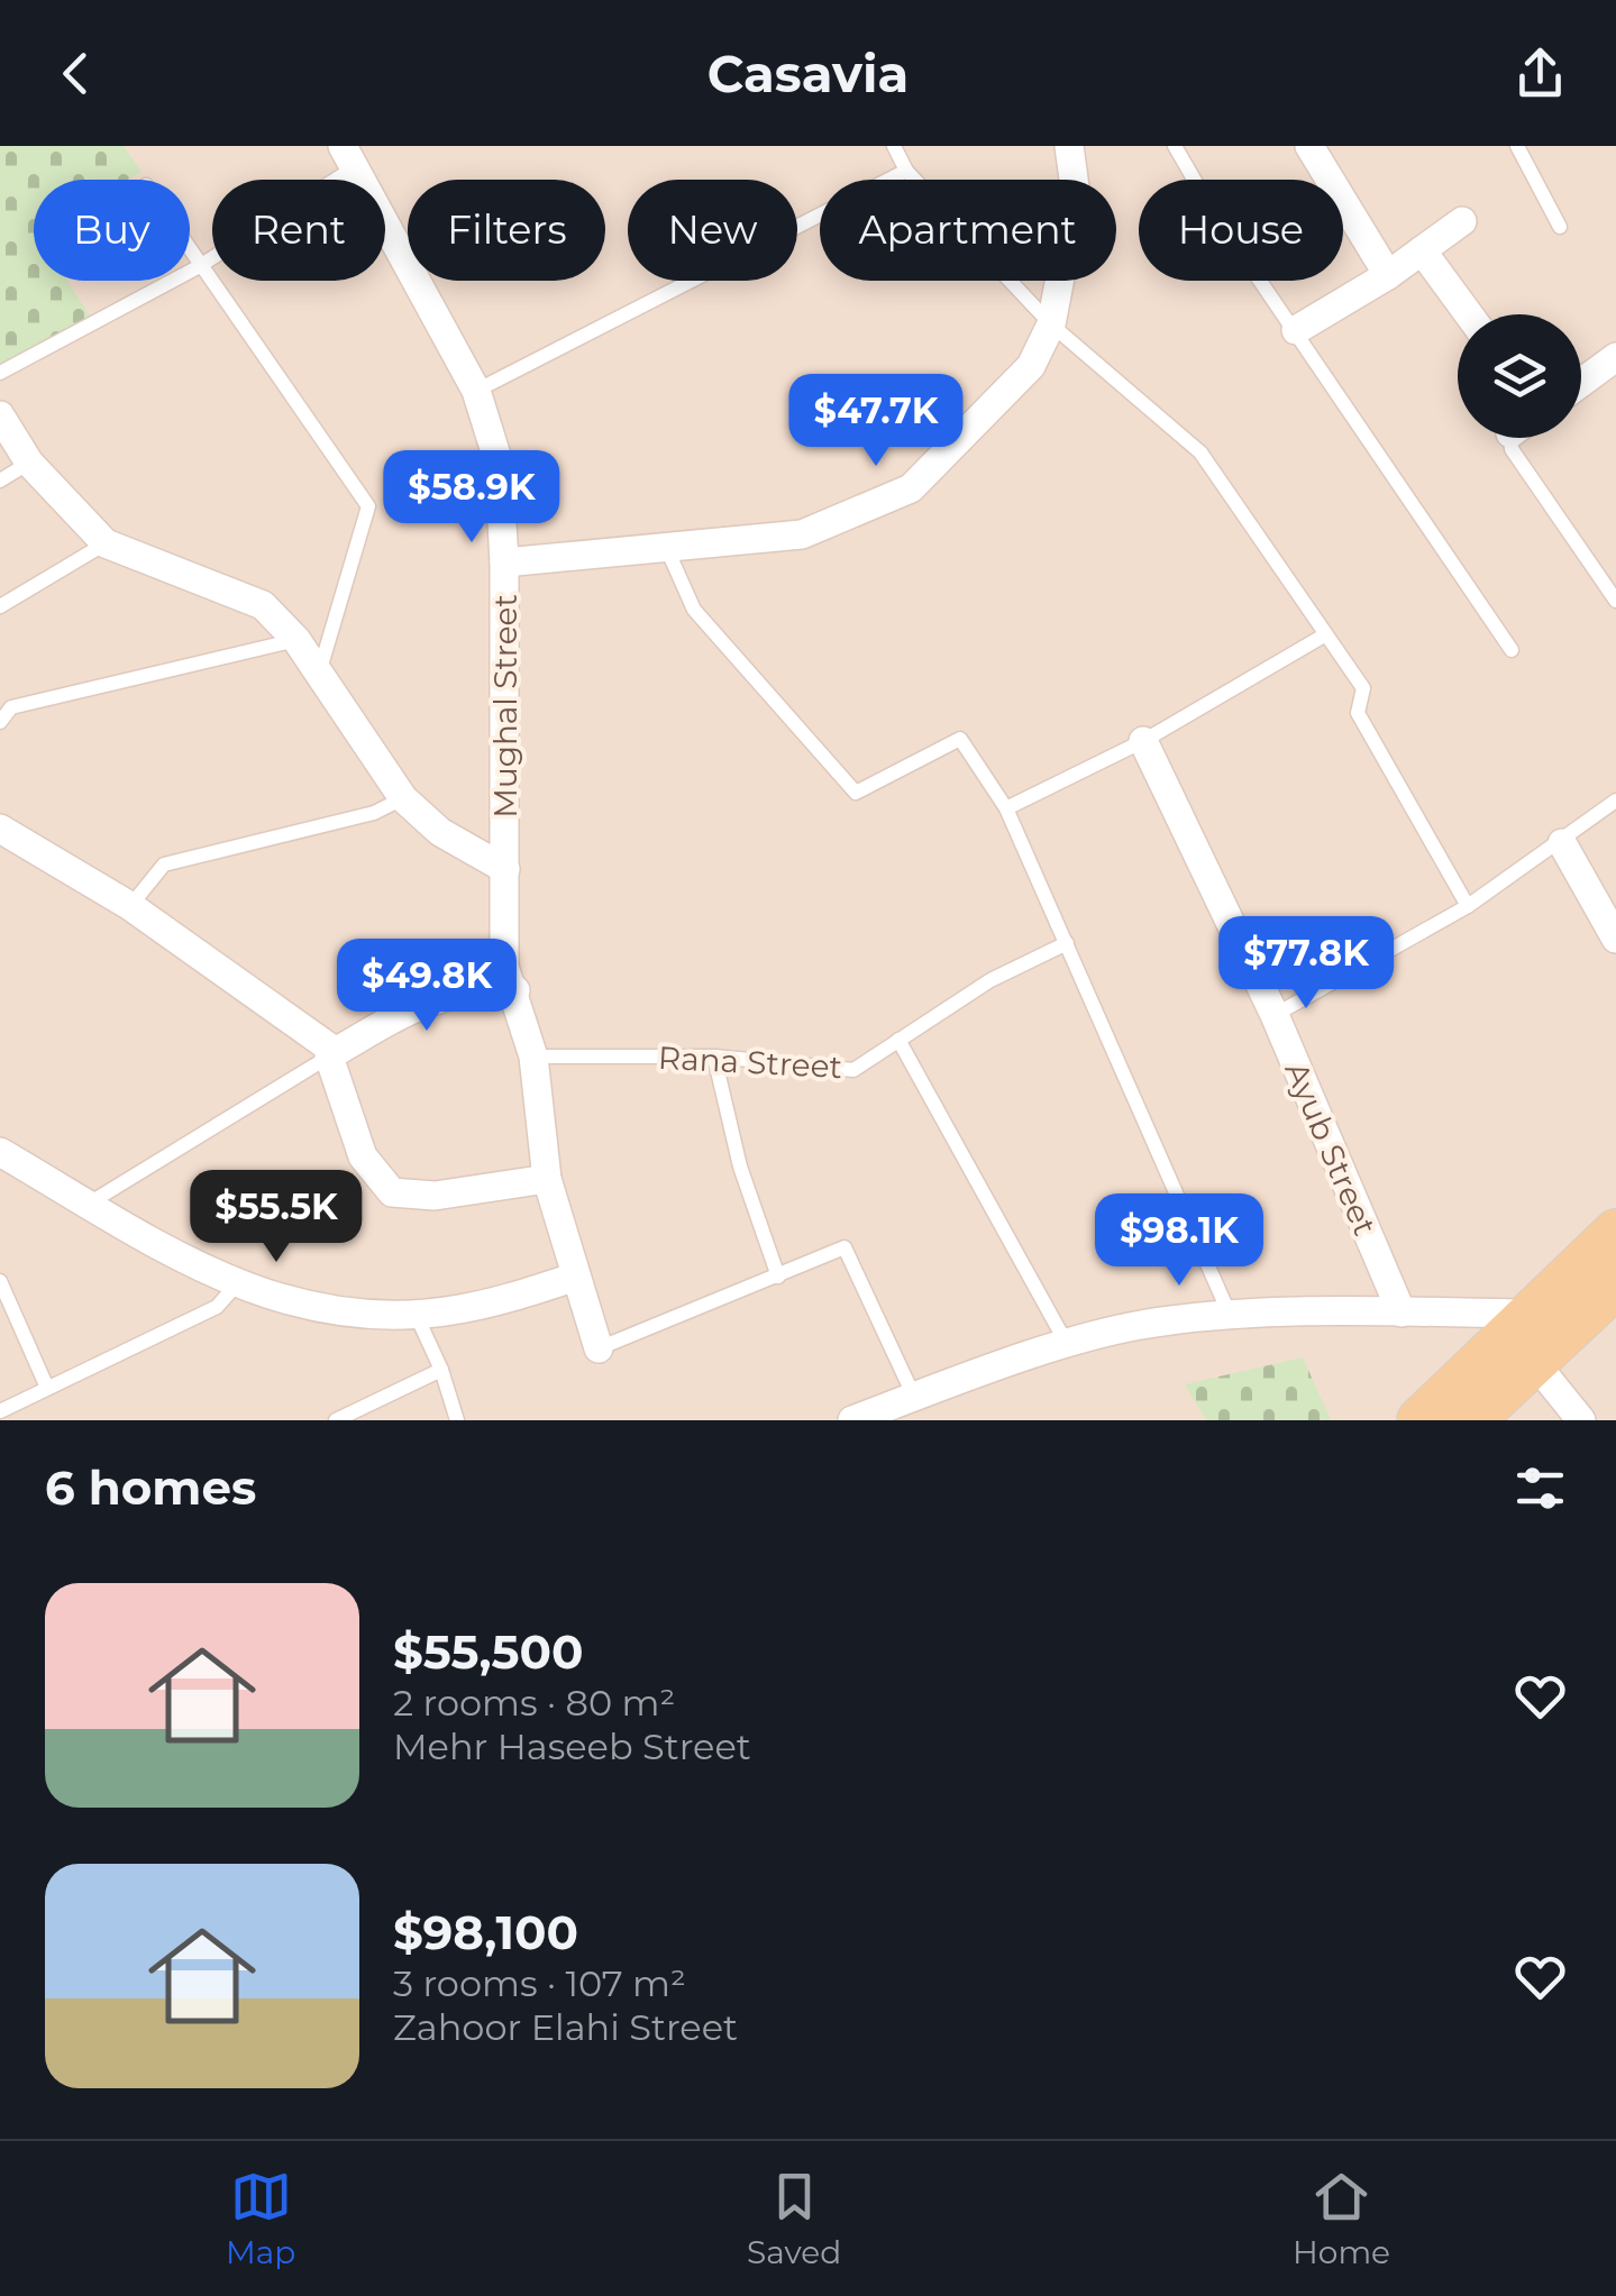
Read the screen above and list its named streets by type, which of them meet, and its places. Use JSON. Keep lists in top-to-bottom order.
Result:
{
  "streets": {
    "street": ["Mughal Street", "Ayub Street"],
    "lane": ["Rana Street"]
  },
  "crossings": [
    ["Mughal Street", "Rana Street"]
  ],
  "page": {
    "header": "Casavia",
    "chip": [
      "Buy",
      "Rent",
      "Filters",
      "New",
      "Apartment",
      "House"
    ],
    "price": [
      "$47.7K",
      "$58.9K",
      "$77.8K",
      "$49.8K",
      "$55.5K",
      "$98.1K"
    ],
    "heading": "6 homes",
    "list": [
      {
        "name": "$55,500",
        "note": "2 rooms · 80 m² · Mehr Haseeb Street"
      },
      {
        "name": "$98,100",
        "note": "3 rooms · 107 m² · Zahoor Elahi Street"
      }
    ],
    "tabs": ["Map", "Saved", "Home"]
  }
}
